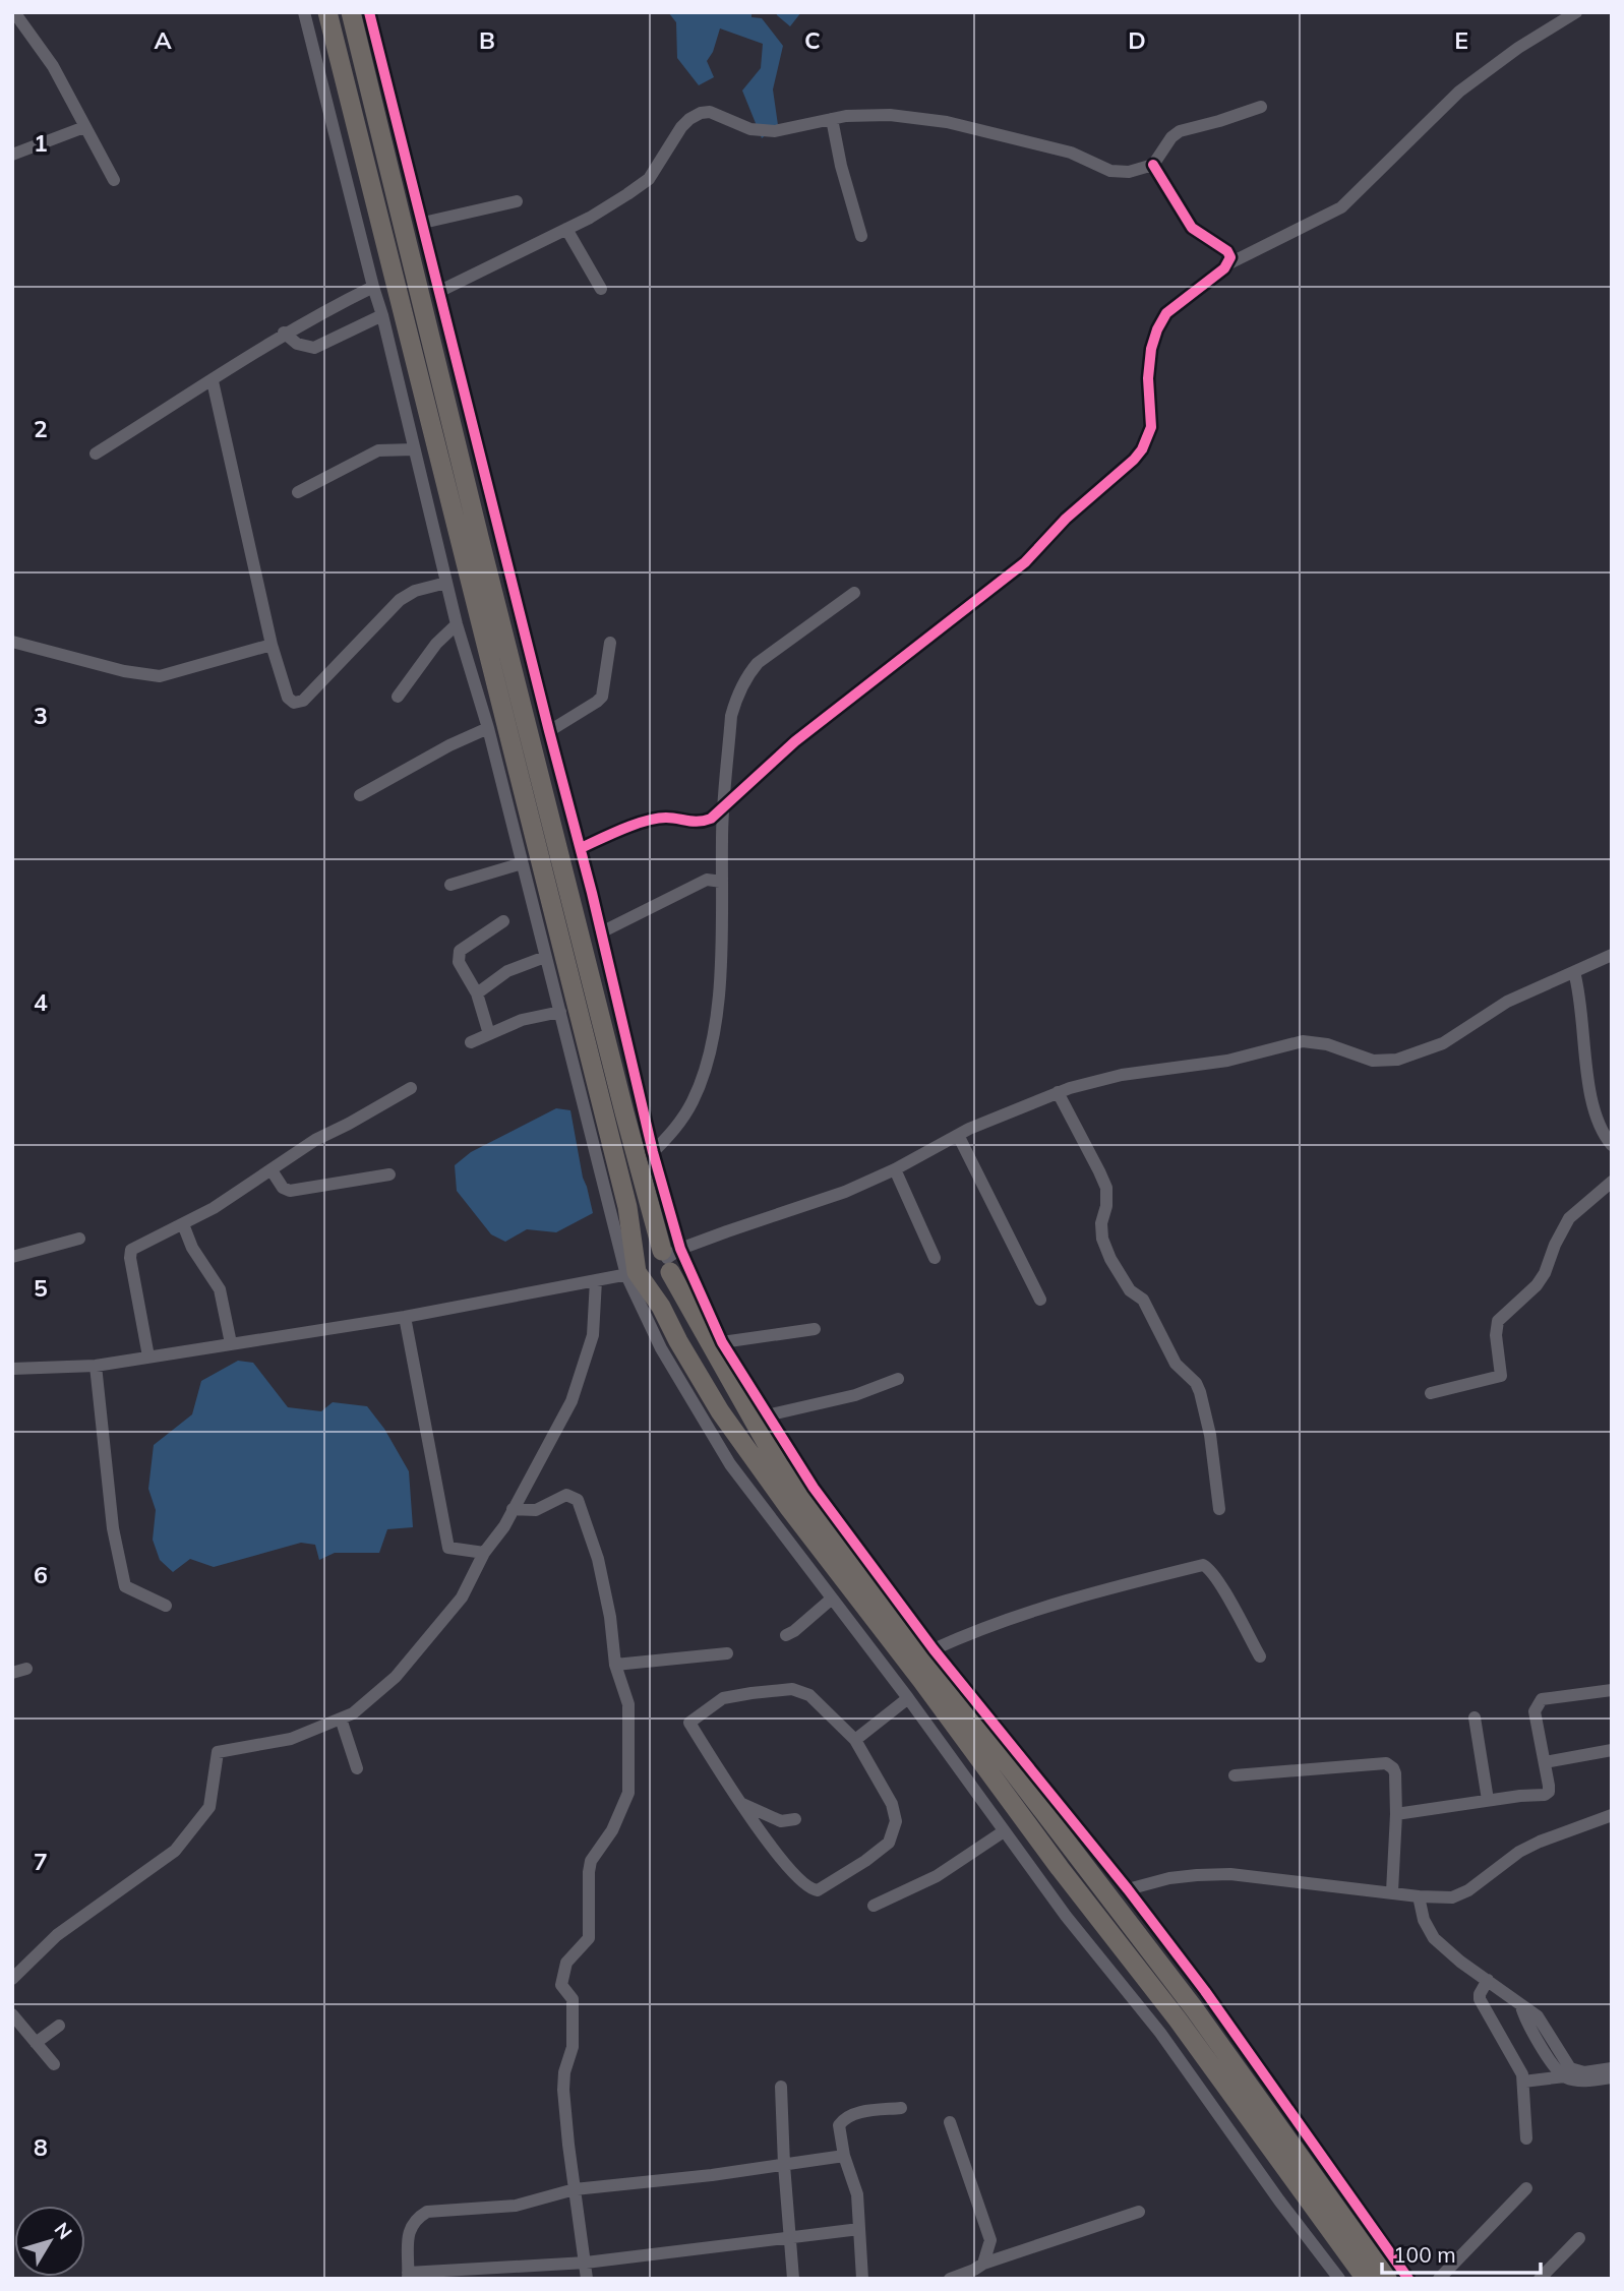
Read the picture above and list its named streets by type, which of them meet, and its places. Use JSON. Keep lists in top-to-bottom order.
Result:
{
  "scale_bar": "100 m",
  "north": "top right",
  "grid": {
    "columns": [
      "A",
      "B",
      "C",
      "D",
      "E"
    ],
    "rows": [
      "1",
      "2",
      "3",
      "4",
      "5",
      "6",
      "7",
      "8"
    ]
  }
}
